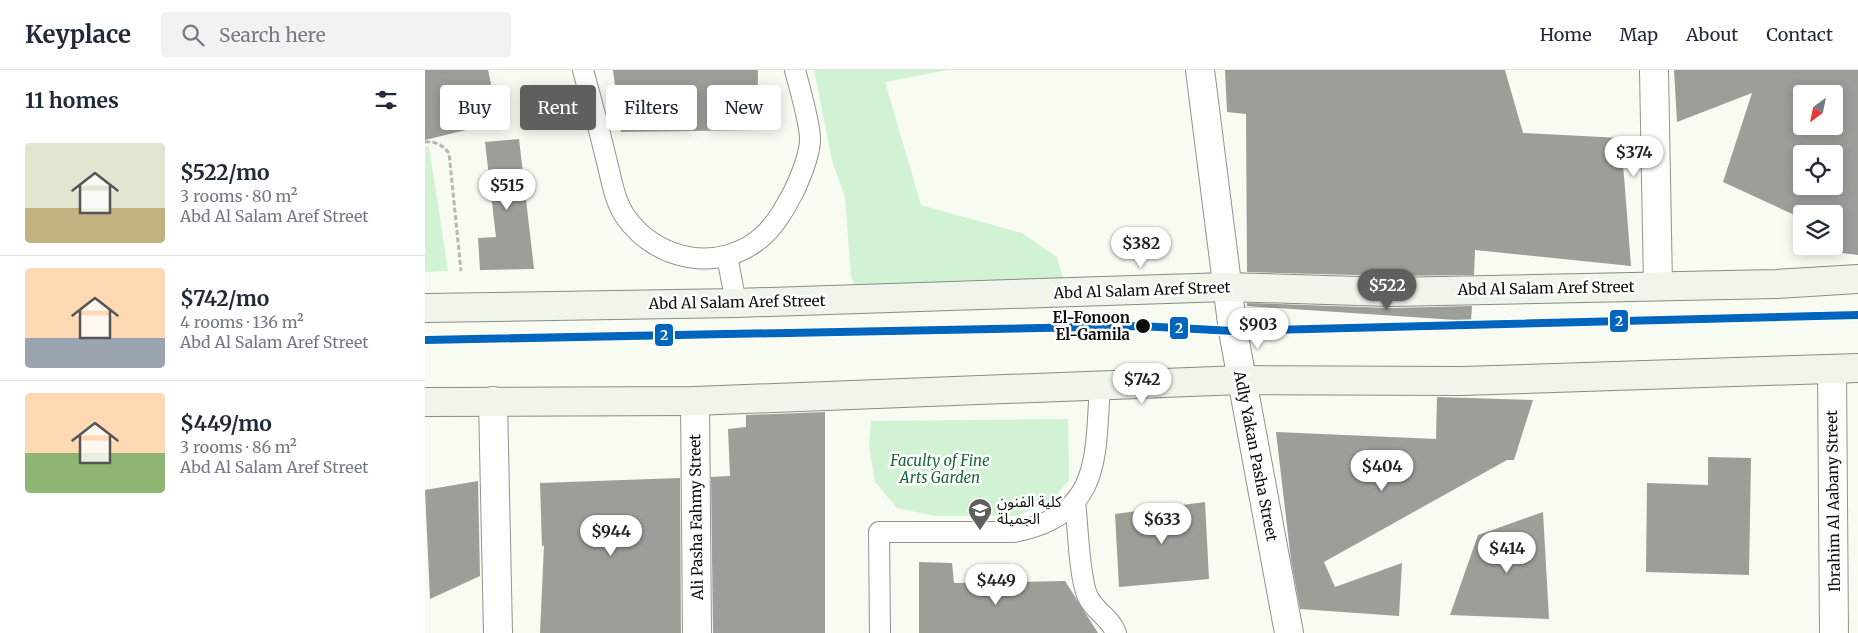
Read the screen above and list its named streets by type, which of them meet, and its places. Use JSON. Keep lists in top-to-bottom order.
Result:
{
  "streets": {
    "street": [
      "Abd Al Salam Aref Street",
      "Adly Yakan Pasha Street",
      "Ibrahim Al Aabany Street",
      "Ali Pasha Fahmy Street"
    ]
  },
  "crossings": [
    ["Abd Al Salam Aref Street", "Adly Yakan Pasha Street"]
  ],
  "parks": ["Faculty of Fine Arts Garden"],
  "places": {
    "other": ["El-Fonoon El-Gamila"],
    "school or university": ["كلية الفنون الجميلة"]
  },
  "lines": ["transit line 2"],
  "north": "bottom left",
  "page": {
    "header": "Keyplace",
    "search": "Search here",
    "nav": [
      "Home",
      "Map",
      "About",
      "Contact"
    ],
    "heading": "11 homes",
    "chip": [
      "Buy",
      "Rent",
      "Filters",
      "New"
    ],
    "list": [
      {
        "name": "$522/mo",
        "note": "3 rooms · 80 m² · Abd Al Salam Aref Street"
      },
      {
        "name": "$742/mo",
        "note": "4 rooms · 136 m² · Abd Al Salam Aref Street"
      },
      {
        "name": "$449/mo",
        "note": "3 rooms · 86 m² · Abd Al Salam Aref Street"
      }
    ],
    "price": [
      "$374",
      "$515",
      "$382",
      "$522",
      "$903",
      "$742",
      "$404",
      "$633",
      "$944",
      "$414",
      "$449"
    ]
  }
}
